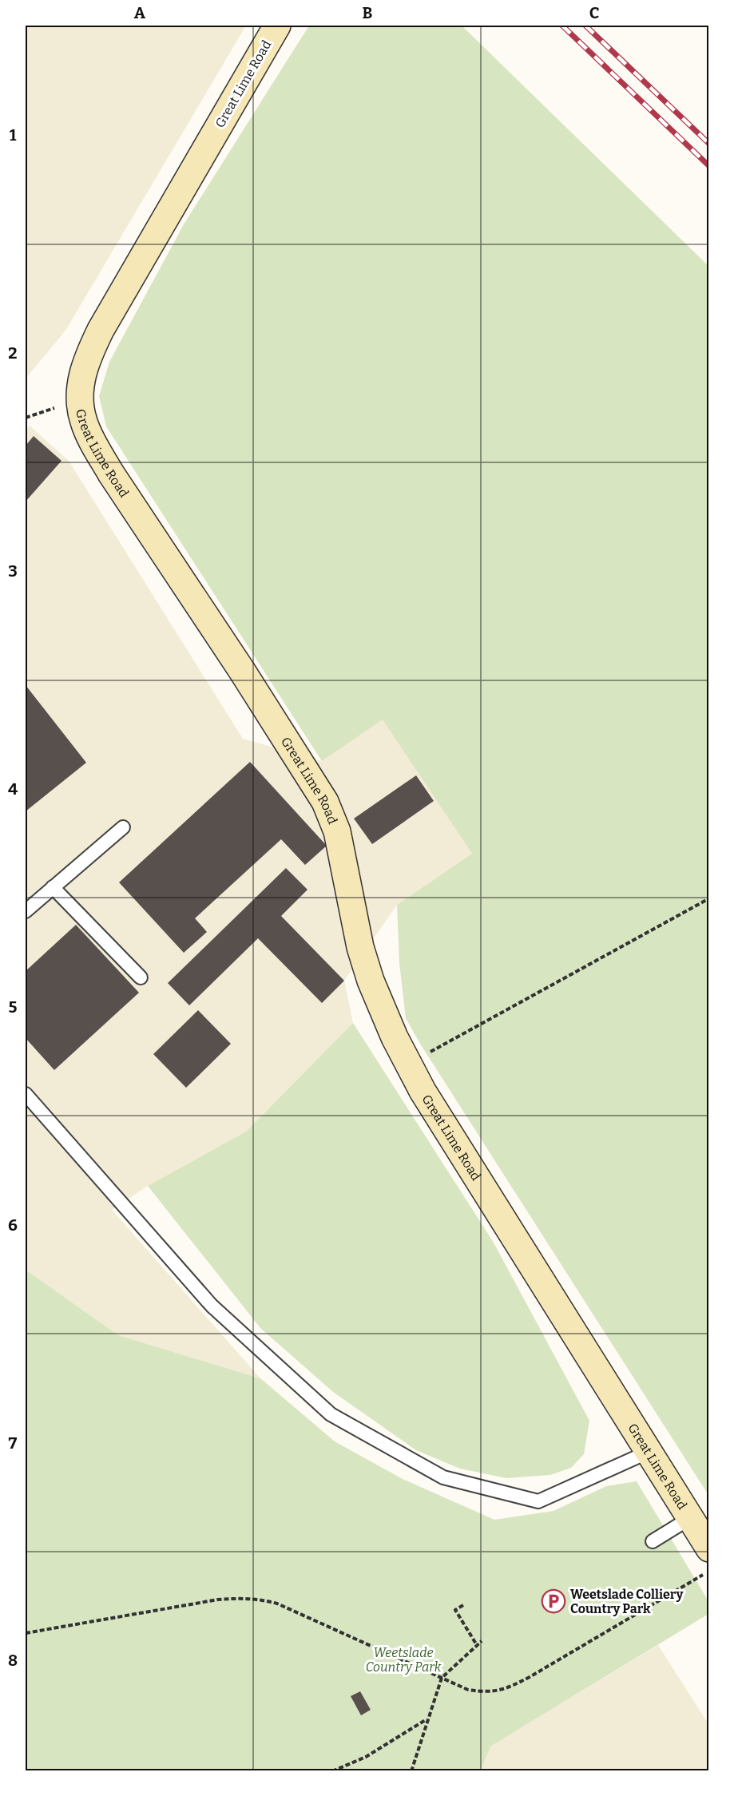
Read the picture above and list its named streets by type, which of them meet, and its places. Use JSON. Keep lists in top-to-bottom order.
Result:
{
  "streets": {
    "main road": ["Great Lime Road"]
  },
  "parks": ["Weetslade Country Park"],
  "places": {
    "parking": ["Weetslade Colliery Country Park"]
  },
  "grid": {
    "columns": ["A", "B", "C"],
    "rows": [
      "1",
      "2",
      "3",
      "4",
      "5",
      "6",
      "7",
      "8"
    ]
  }
}
